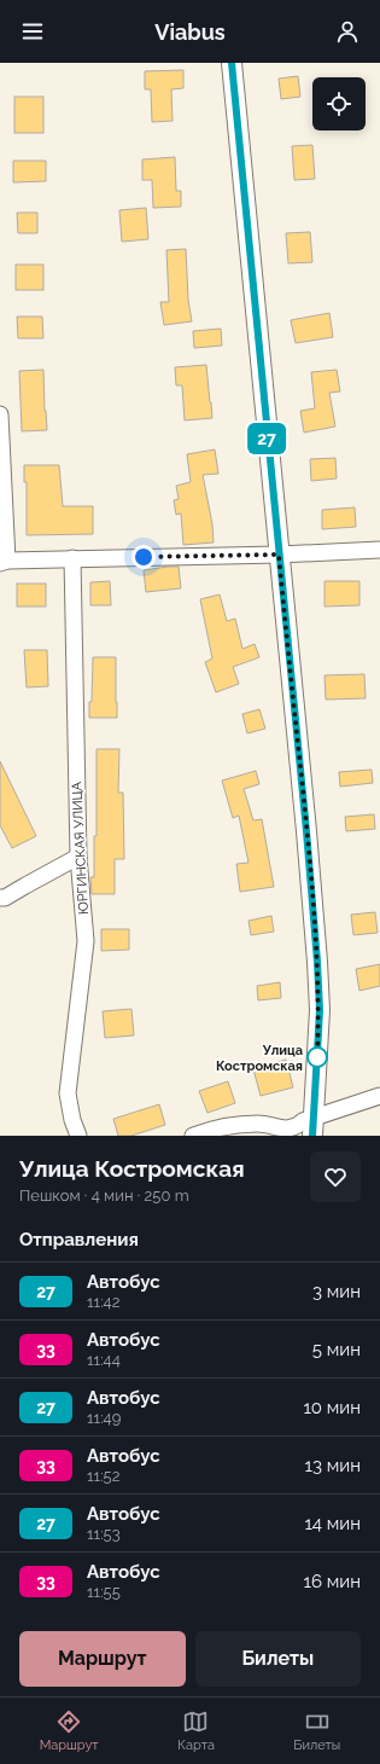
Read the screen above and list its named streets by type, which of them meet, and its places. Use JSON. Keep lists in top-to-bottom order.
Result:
{
  "streets": {
    "street": ["ЮРГИНСКАЯ УЛИЦА"]
  },
  "places": ["Улица Костромская"],
  "lines": ["bus line 27"],
  "page": {
    "header": "Viabus",
    "on_map": "27",
    "heading": [
      ["Улица Костромская", "Пешком · 4 мин · 250 m"],
      "Отправления"
    ],
    "list": [
      {
        "mark": "27",
        "name": "Автобус",
        "note": "11:42",
        "value": "3 мин"
      },
      {
        "mark": "33",
        "name": "Автобус",
        "note": "11:44",
        "value": "5 мин"
      },
      {
        "mark": "27",
        "name": "Автобус",
        "note": "11:49",
        "value": "10 мин"
      },
      {
        "mark": "33",
        "name": "Автобус",
        "note": "11:52",
        "value": "13 мин"
      },
      {
        "mark": "27",
        "name": "Автобус",
        "note": "11:53",
        "value": "14 мин"
      },
      {
        "mark": "33",
        "name": "Автобус",
        "note": "11:55",
        "value": "16 мин"
      }
    ],
    "buttons": ["Маршрут", "Билеты"],
    "tabs": ["Маршрут", "Карта", "Билеты"]
  }
}
